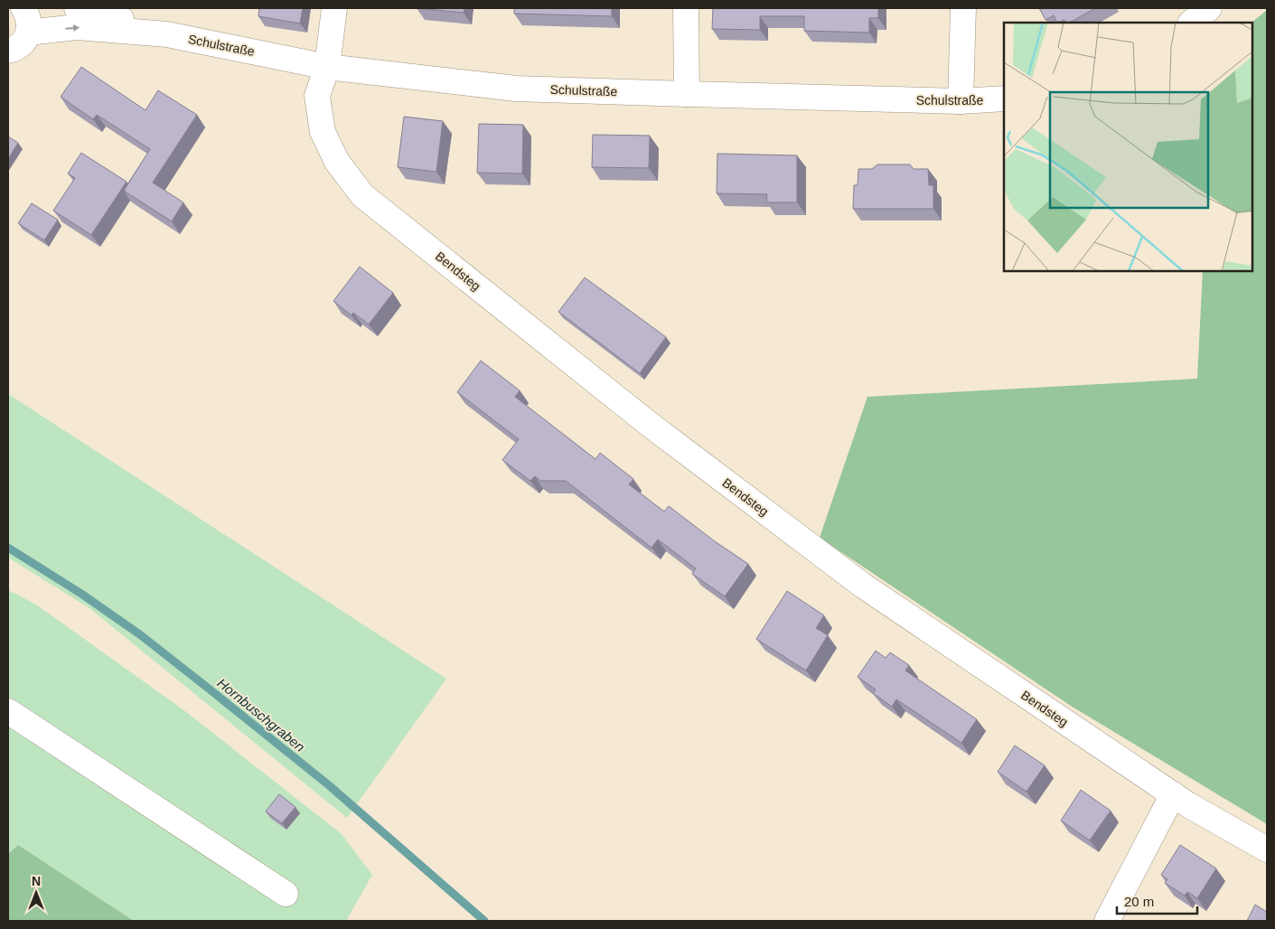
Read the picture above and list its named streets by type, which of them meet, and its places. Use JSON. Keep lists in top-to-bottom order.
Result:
{
  "streets": {
    "street": ["Schulstraße", "Bendsteg"]
  },
  "crossings": [
    ["Schulstraße", "Bendsteg"]
  ],
  "water": ["Hornbuschgraben"],
  "scale_bar": "20 m",
  "north": "top"
}
